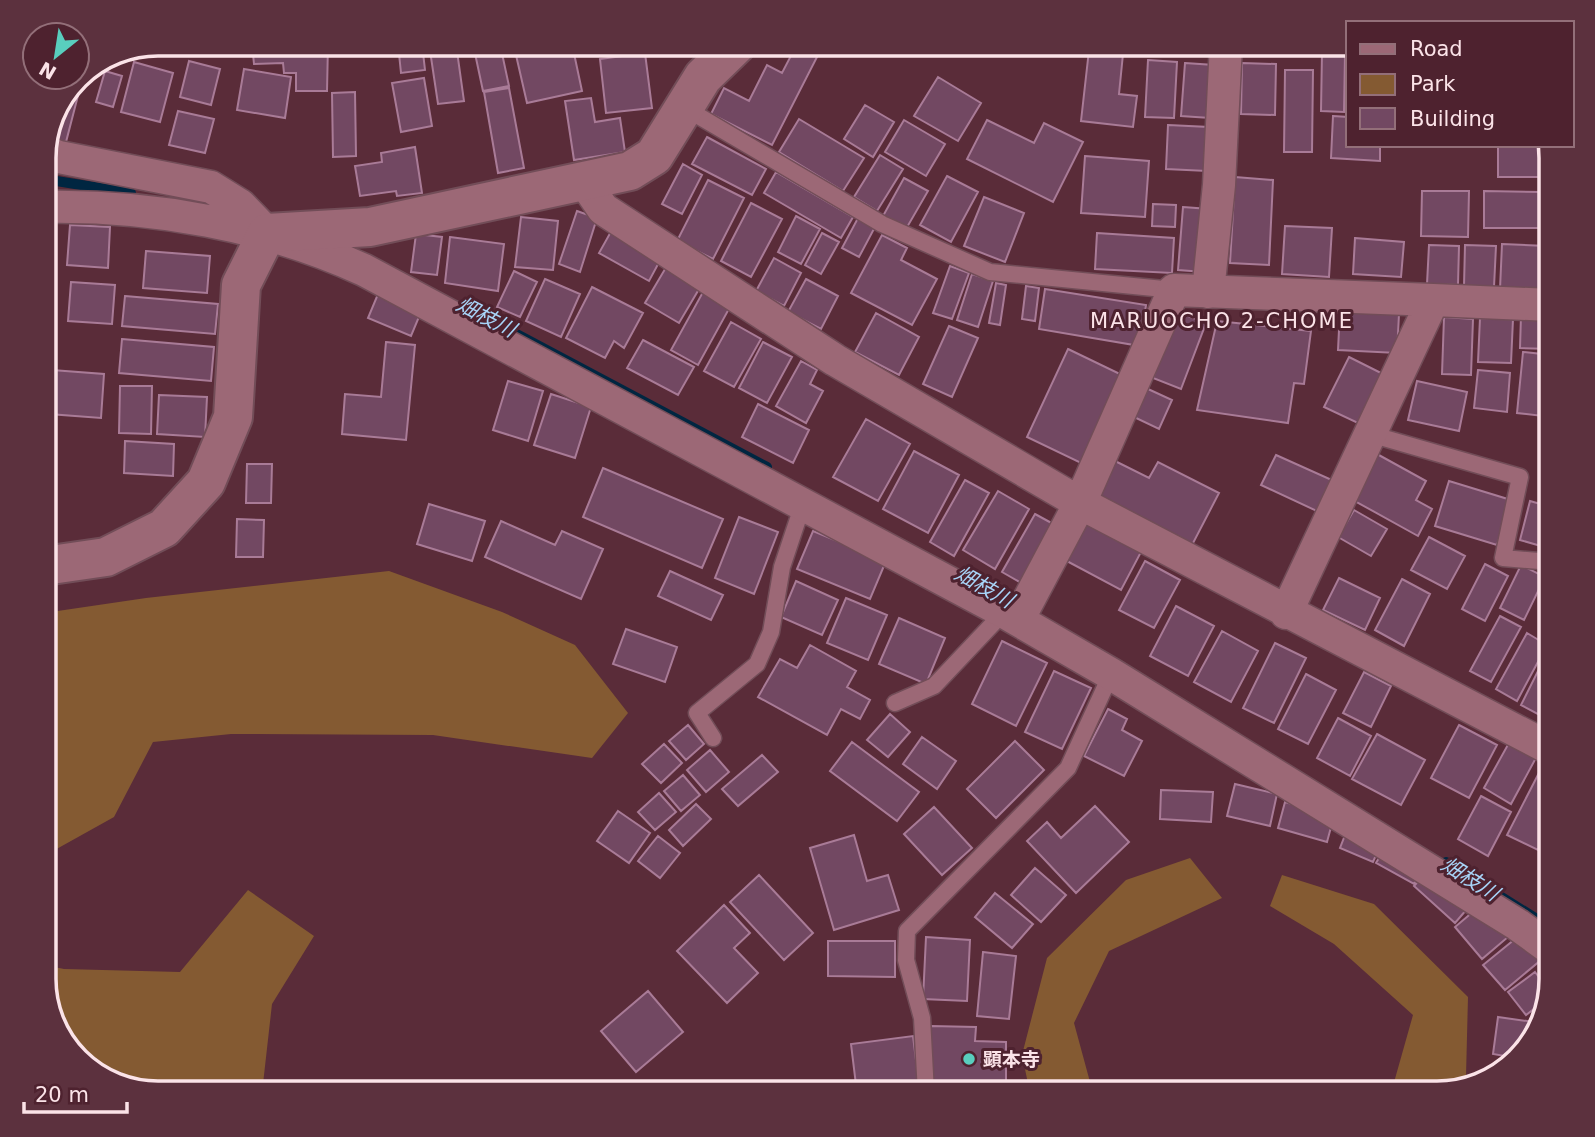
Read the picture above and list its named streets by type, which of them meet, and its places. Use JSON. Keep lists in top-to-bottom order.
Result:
{
  "districts": ["MARUOCHO 2-CHOME"],
  "water": ["畑枝川"],
  "places": ["顕本寺"],
  "legend": ["Road", "Park", "Building"],
  "scale_bar": "20 m",
  "north": "bottom left"
}
